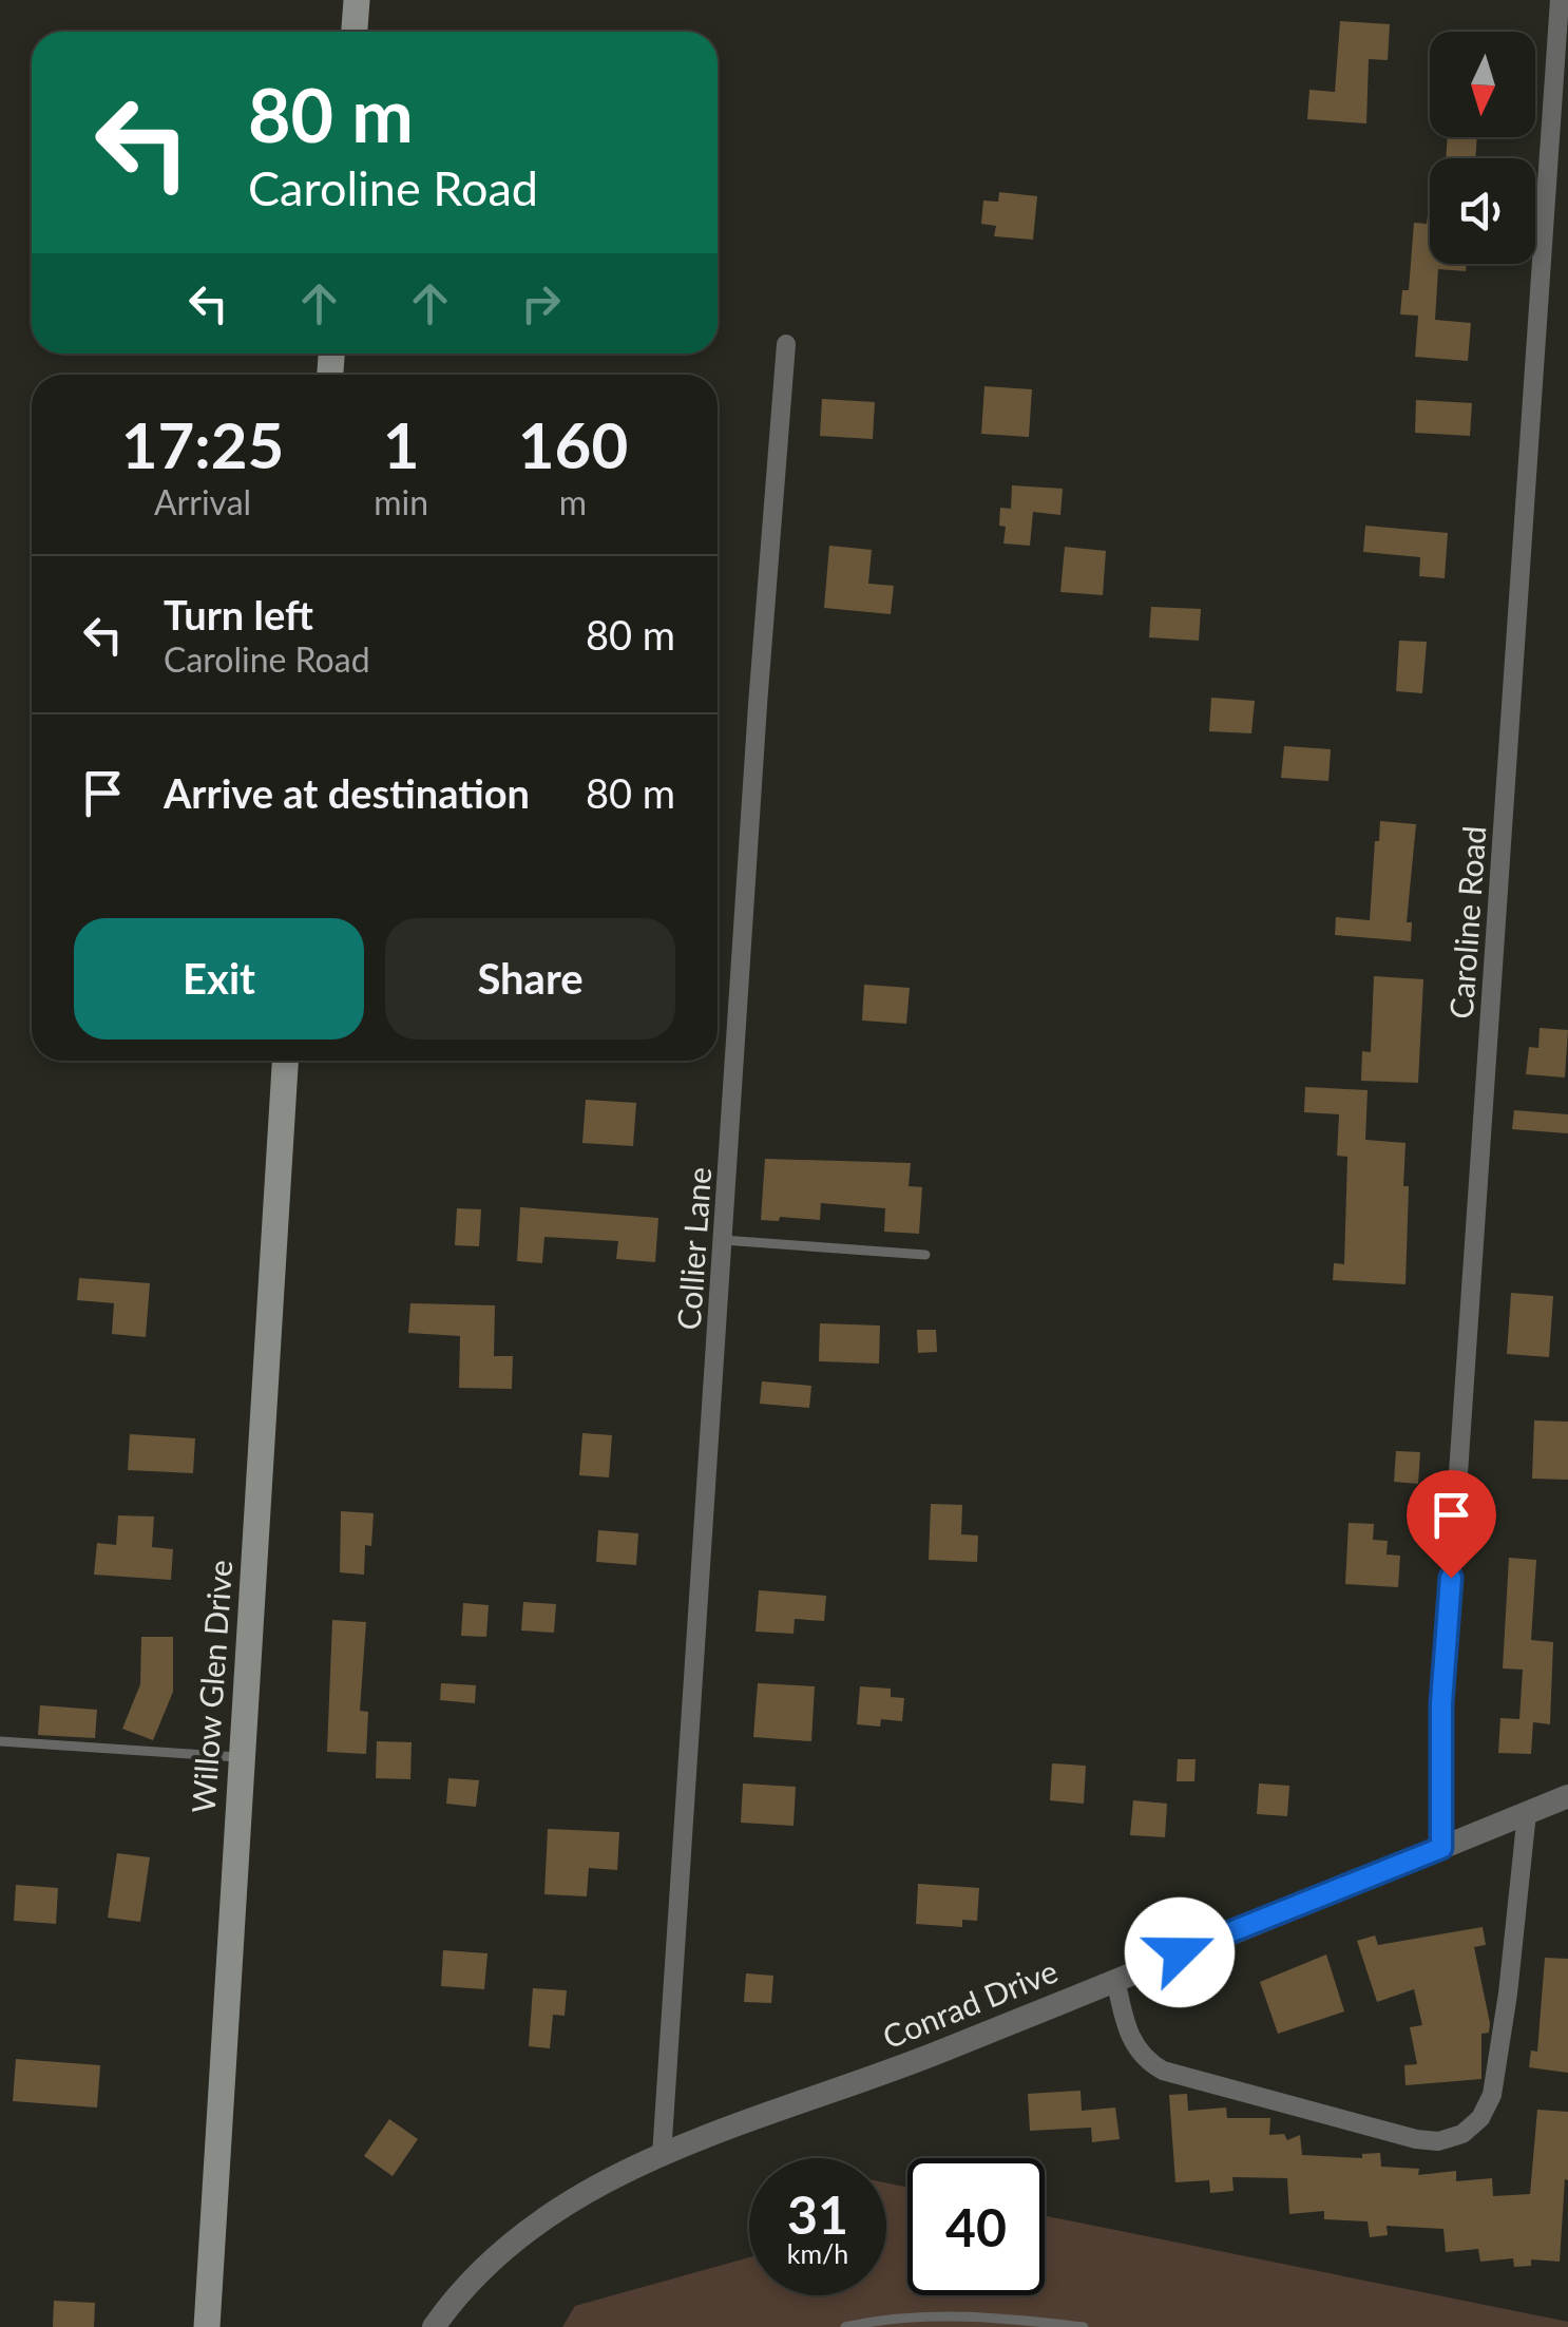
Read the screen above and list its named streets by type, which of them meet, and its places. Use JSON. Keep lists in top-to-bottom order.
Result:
{
  "streets": {
    "main road": ["Willow Glen Drive"],
    "street": ["Caroline Road", "Collier Lane", "Conrad Drive"]
  },
  "crossings": [
    ["Caroline Road", "Conrad Drive"],
    ["Collier Lane", "Conrad Drive"]
  ],
  "north": "bottom",
  "page": {
    "turn": ["80 m", "Caroline Road"],
    "eta": [
      "17:25",
      "Arrival",
      "1",
      "min",
      "160",
      "m"
    ],
    "list": [
      {
        "name": "Turn left",
        "note": "Caroline Road",
        "value": "80 m"
      },
      {
        "name": "Arrive at destination",
        "value": "80 m"
      }
    ],
    "buttons": ["Exit", "Share"],
    "speed": "31 km/h",
    "limit": "40"
  }
}
